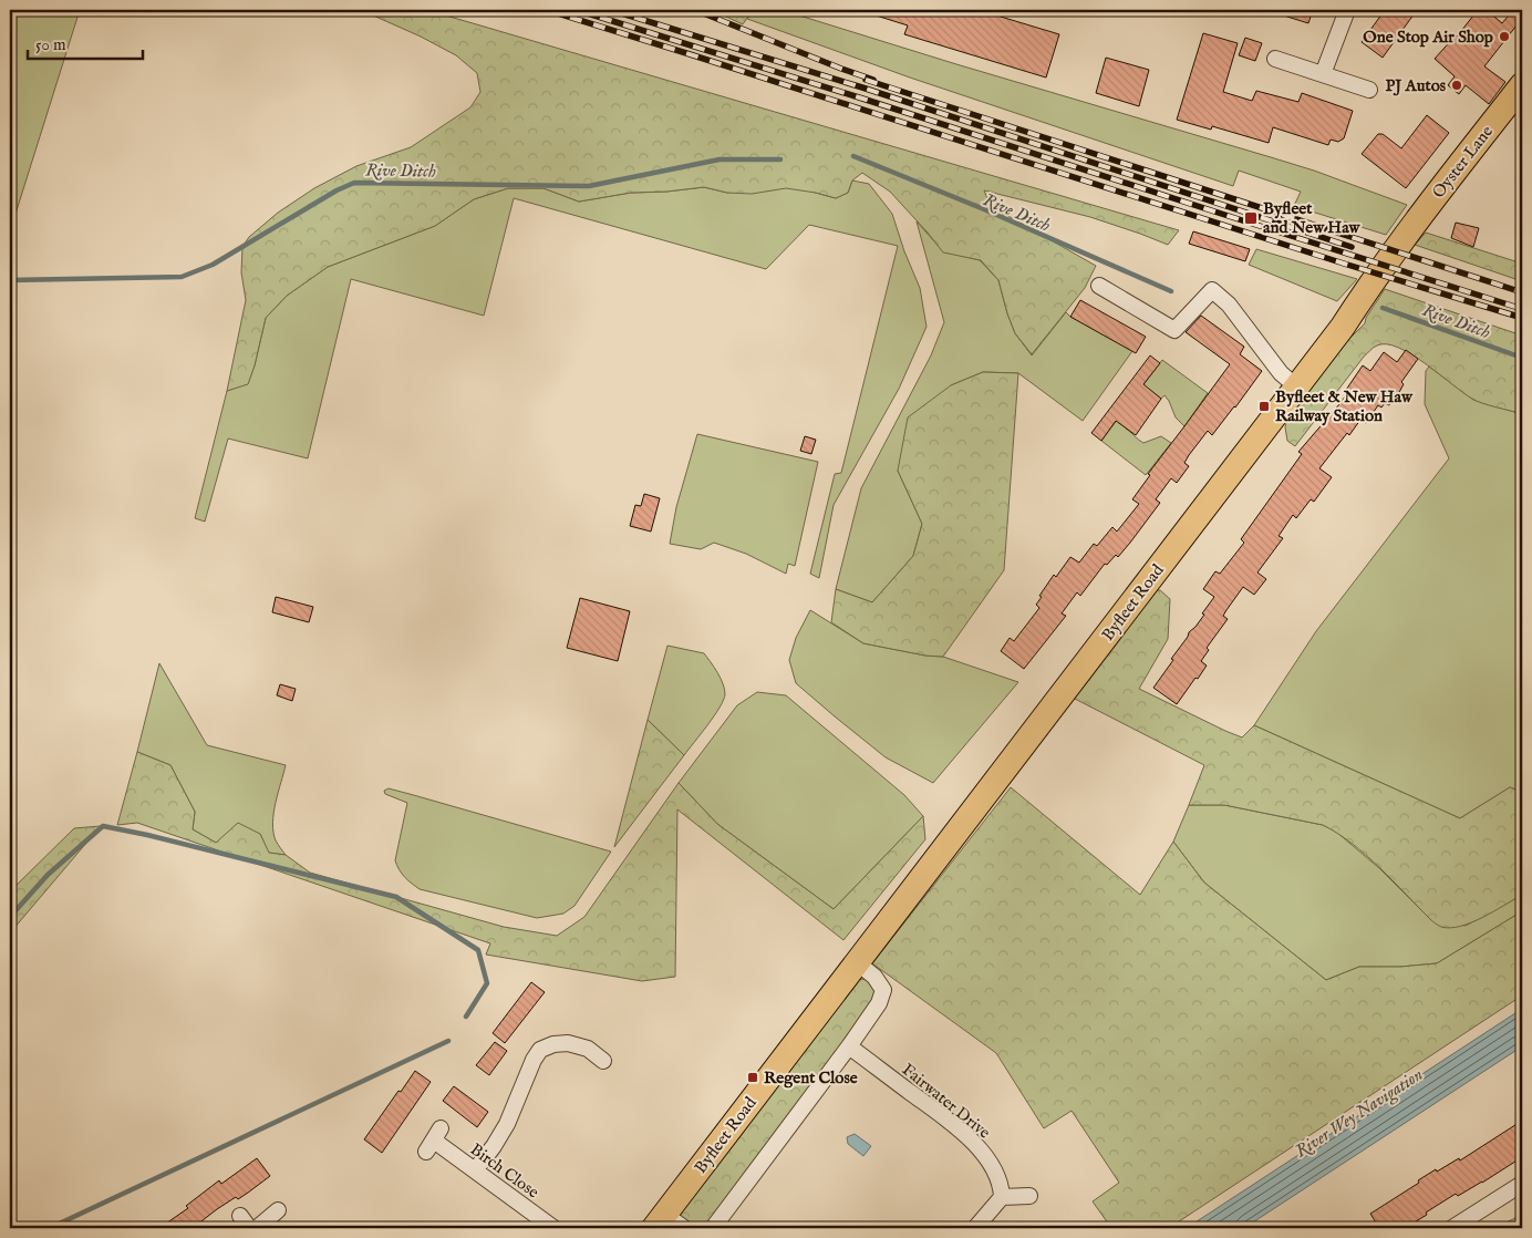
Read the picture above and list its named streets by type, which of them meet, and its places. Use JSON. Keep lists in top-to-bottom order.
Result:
{
  "streets": {
    "main road": ["Oyster Lane", "Byfleet Road"],
    "street": ["Fairwater Drive", "Birch Close"]
  },
  "crossings": [
    ["Oyster Lane", "Byfleet Road"]
  ],
  "water": ["Rive Ditch", "River Wey Navigation"],
  "places": {
    "other": ["One Stop Air Shop", "PJ Autos"],
    "transit": ["Byfleet and New Haw", "Byfleet & New Haw Railway Station", "Regent Close"]
  },
  "scale_bar": "50 m"
}
